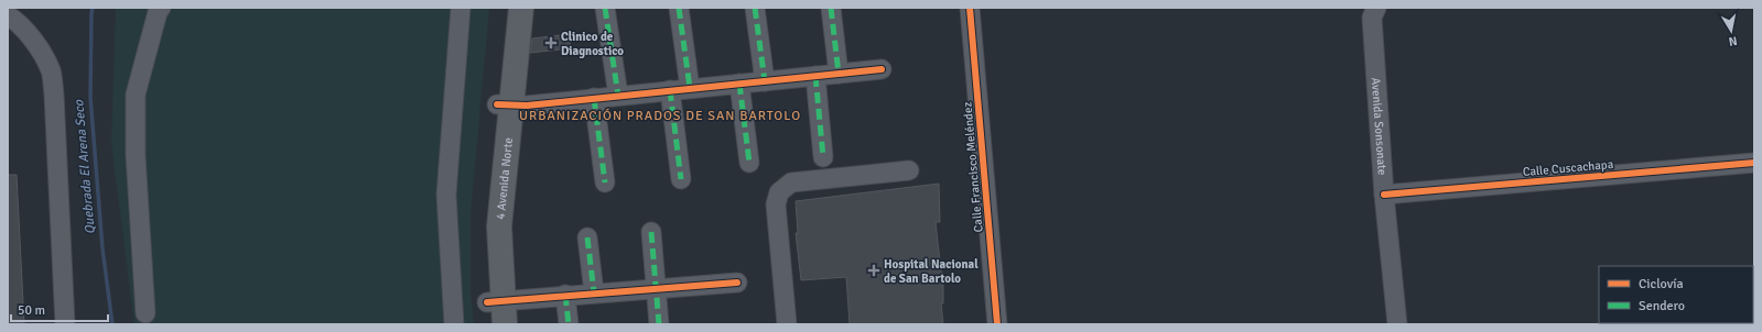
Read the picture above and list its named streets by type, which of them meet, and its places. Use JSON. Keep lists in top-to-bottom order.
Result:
{
  "streets": {
    "main road": ["4 Avenida Norte"],
    "street": ["Avenida Sonsonate", "Calle Francisco Meléndez", "Calle Cuscachapa"]
  },
  "crossings": [
    ["Avenida Sonsonate", "Calle Cuscachapa"]
  ],
  "districts": ["URBANIZACIÓN PRADOS DE SAN BARTOLO"],
  "water": ["Quebrada El Arena Seco"],
  "places": {
    "health": ["Clinico de Diagnostico", "Hospital Nacional de San Bartolo"]
  },
  "legend": ["Ciclovía", "Sendero"],
  "scale_bar": "50 m",
  "north": "bottom"
}
